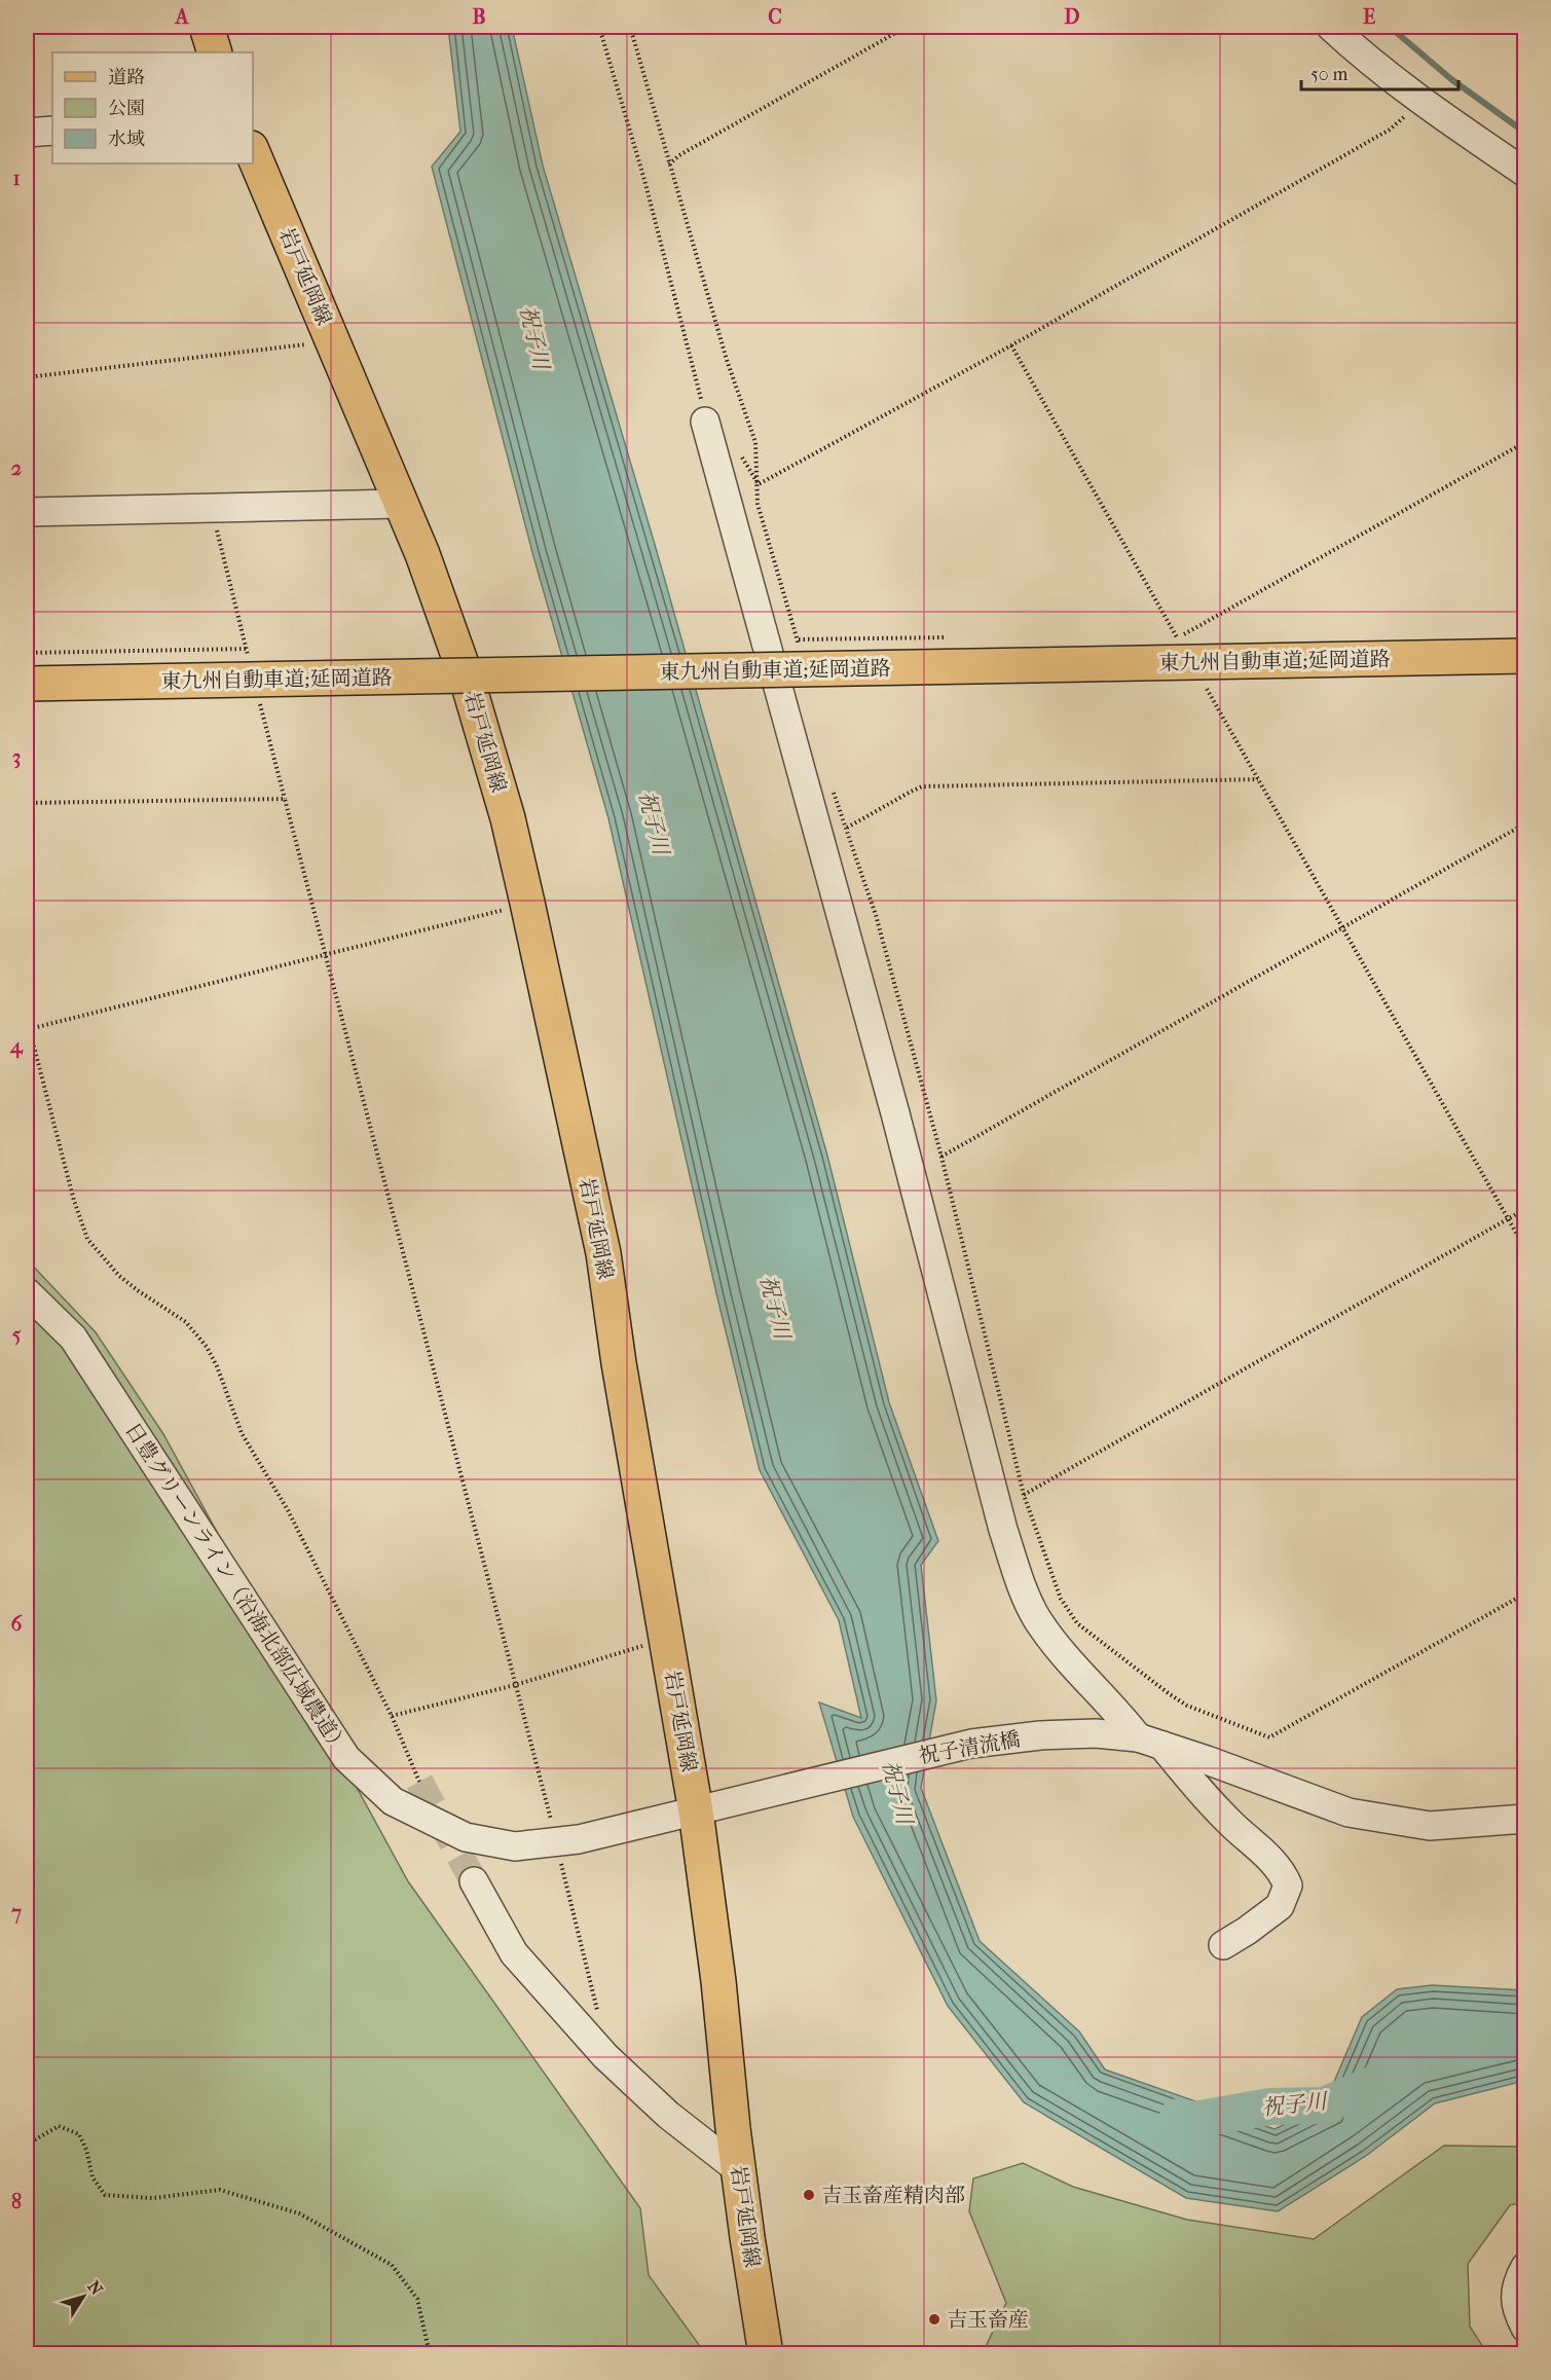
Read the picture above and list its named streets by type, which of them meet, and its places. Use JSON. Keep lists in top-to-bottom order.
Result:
{
  "streets": {
    "main road": ["岩戸延岡線", "東九州自動車道;延岡道路"],
    "street": ["日豊グリーンライン（沿海北部広域農道）", "祝子清流橋"]
  },
  "crossings": [
    ["岩戸延岡線", "日豊グリーンライン（沿海北部広域農道）"],
    ["日豊グリーンライン（沿海北部広域農道）", "祝子清流橋"]
  ],
  "water": ["祝子川"],
  "places": ["吉玉畜産精肉部", "吉玉畜産"],
  "legend": ["道路", "公園", "水域"],
  "scale_bar": "50 m",
  "north": "top right",
  "grid": {
    "columns": [
      "A",
      "B",
      "C",
      "D",
      "E"
    ],
    "rows": [
      "1",
      "2",
      "3",
      "4",
      "5",
      "6",
      "7",
      "8"
    ]
  }
}
